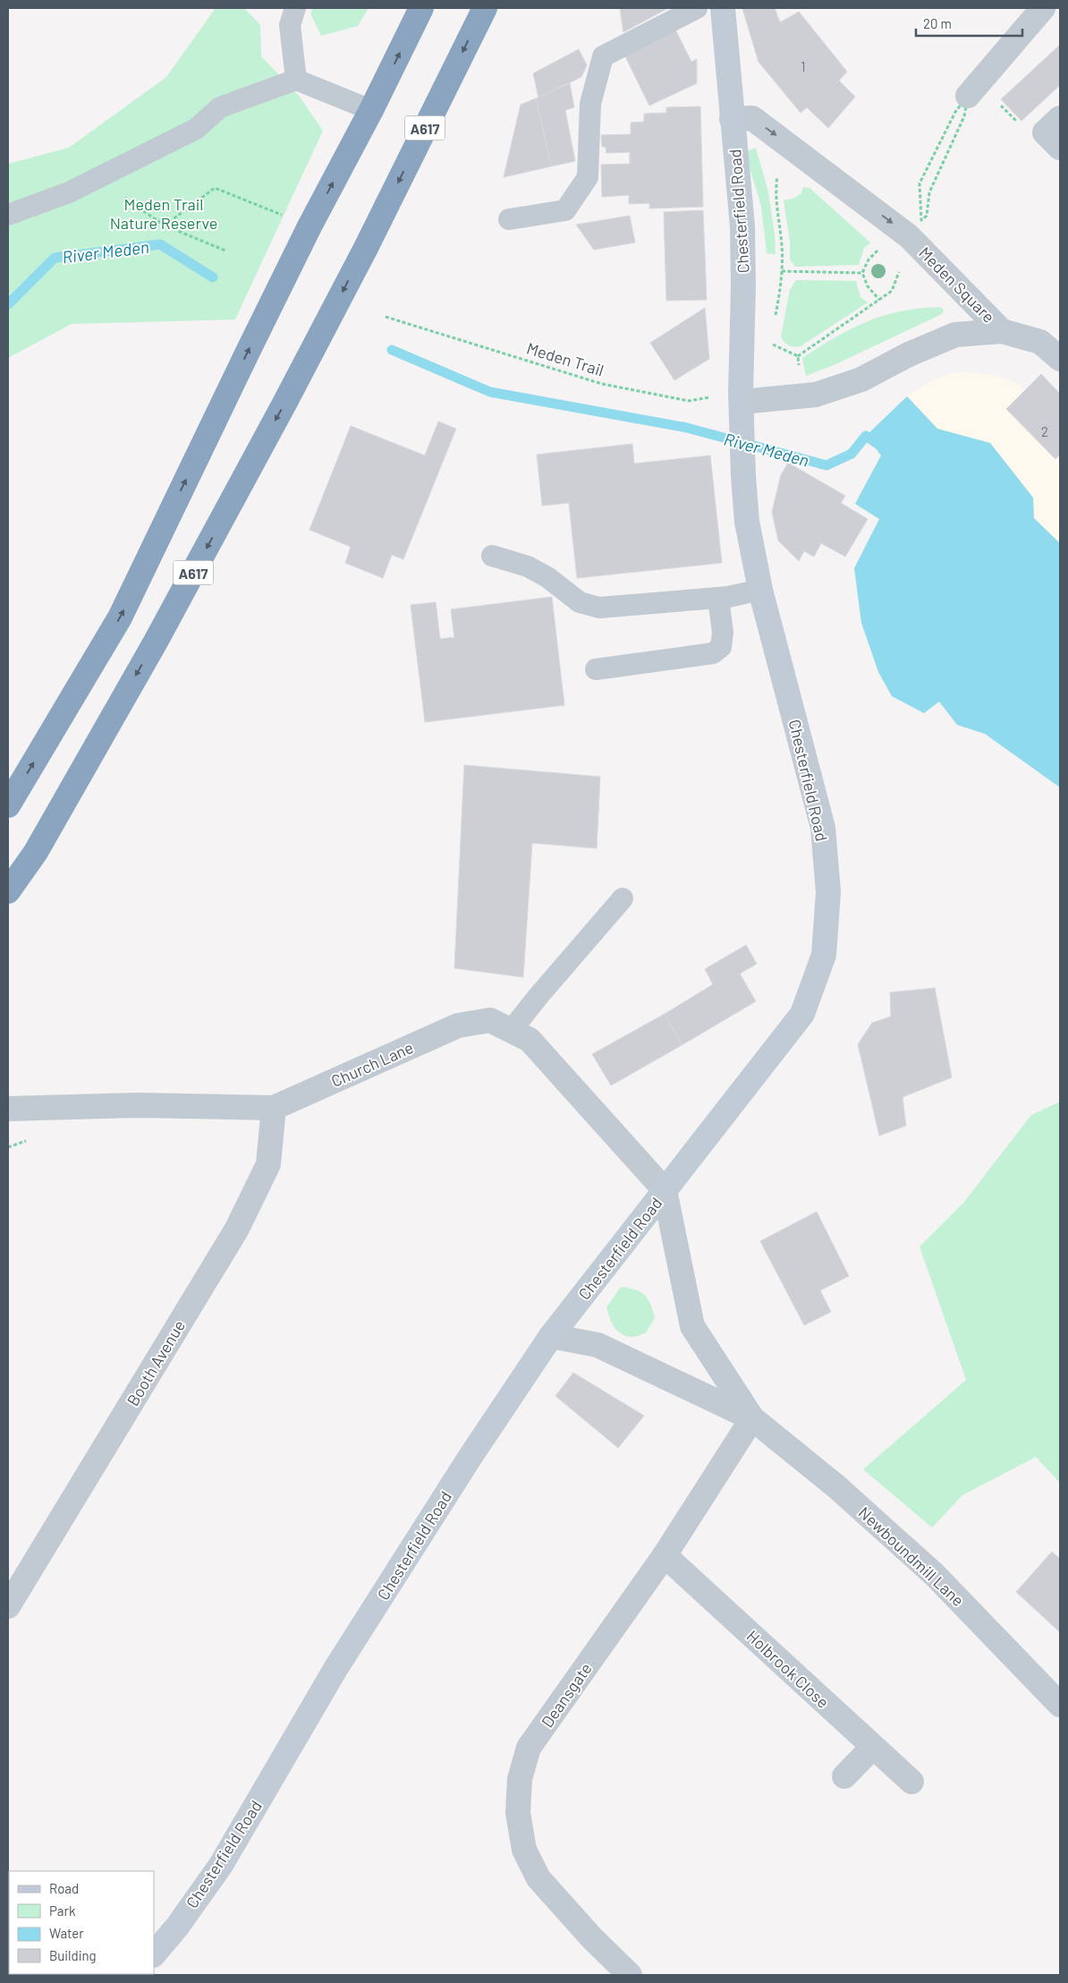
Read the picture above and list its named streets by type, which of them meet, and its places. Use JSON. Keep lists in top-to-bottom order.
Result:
{
  "streets": {
    "highway": ["A617"],
    "street": [
      "Chesterfield Road",
      "Meden Square",
      "Church Lane",
      "Booth Avenue",
      "Newboundmill Lane",
      "Holbrook Close",
      "Deansgate"
    ],
    "path": ["Meden Trail"]
  },
  "crossings": [
    ["Chesterfield Road", "Meden Square"],
    ["Chesterfield Road", "Meden Trail"],
    ["Chesterfield Road", "Church Lane"],
    ["Chesterfield Road", "Newboundmill Lane"],
    ["Meden Square", "Meden Trail"],
    ["Church Lane", "Booth Avenue"],
    ["Church Lane", "Newboundmill Lane"],
    ["Newboundmill Lane", "Deansgate"],
    ["Holbrook Close", "Deansgate"]
  ],
  "one_way": ["Meden Square"],
  "water": ["River Meden"],
  "parks": ["Meden Trail Nature Reserve"],
  "house_numbers": ["1", "2"],
  "legend": [
    "Road",
    "Park",
    "Water",
    "Building"
  ],
  "scale_bar": "20 m"
}
